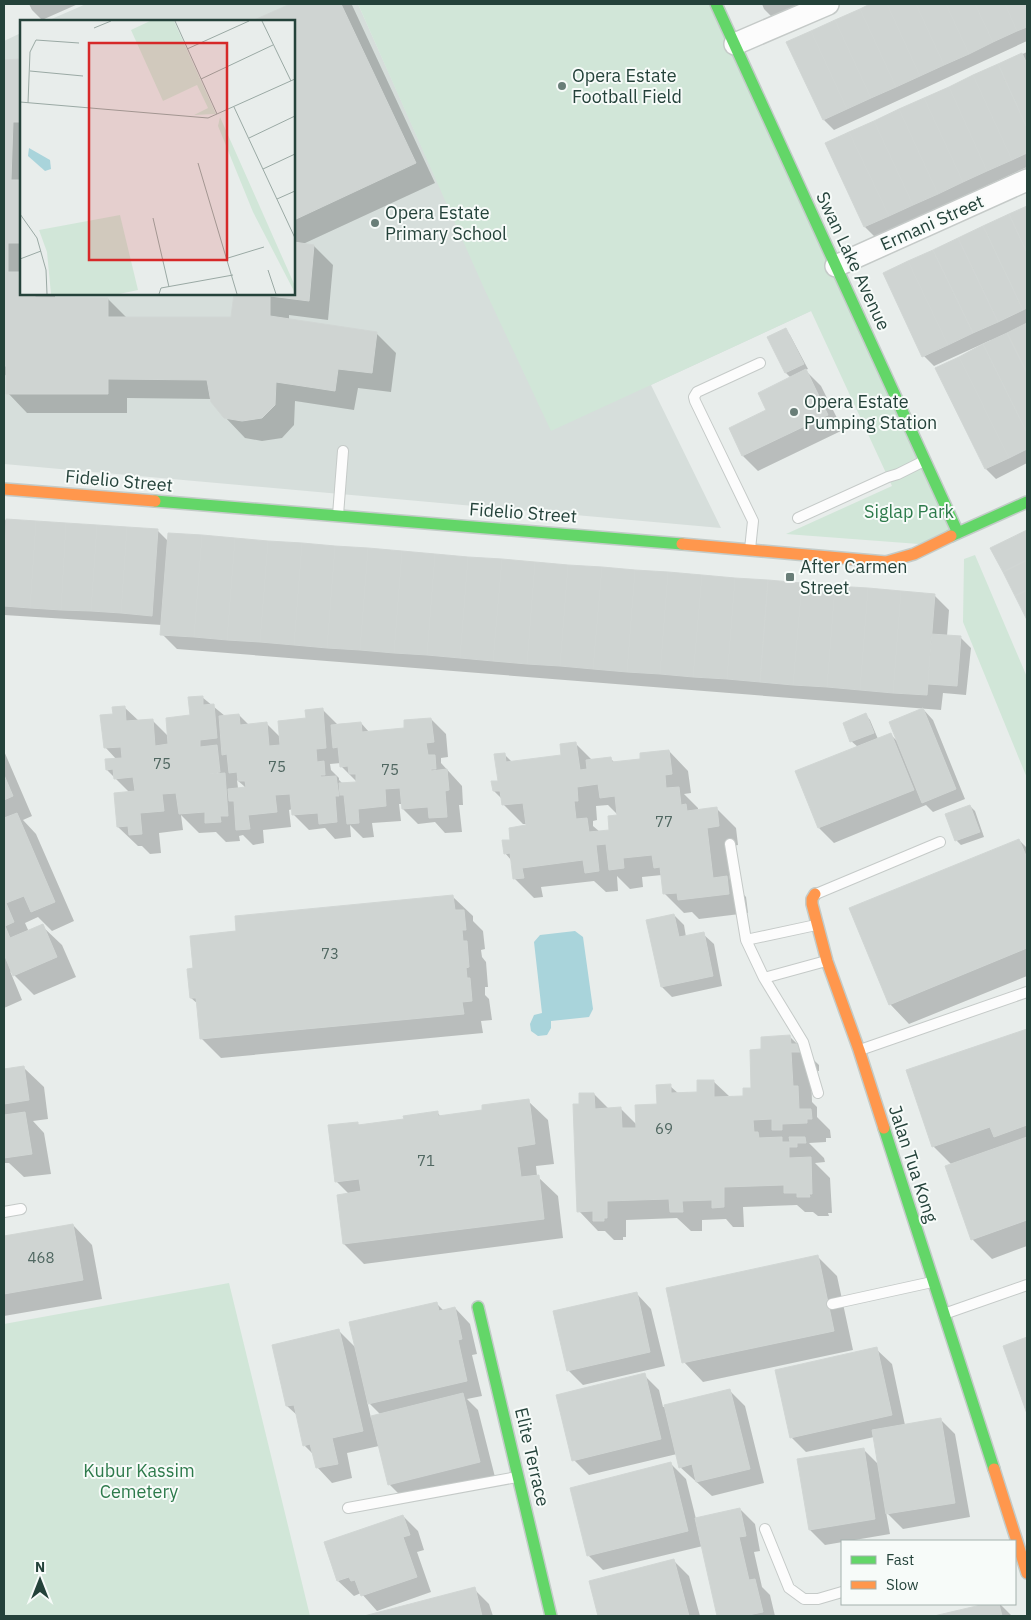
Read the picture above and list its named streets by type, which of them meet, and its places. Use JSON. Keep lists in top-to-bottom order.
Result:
{
  "streets": {
    "street": [
      "Ermani Street",
      "Swan Lake Avenue",
      "Fidelio Street",
      "Jalan Tua Kong",
      "Elite Terrace"
    ]
  },
  "crossings": [
    ["Ermani Street", "Swan Lake Avenue"],
    ["Swan Lake Avenue", "Fidelio Street"]
  ],
  "parks": ["Siglap Park", "Kubur Kassim Cemetery"],
  "places": {
    "other": ["Opera Estate Football Field", "Opera Estate Primary School", "Opera Estate Pumping Station"],
    "transit": ["After Carmen Street"]
  },
  "house_numbers": [
    "75",
    "75",
    "75",
    "77",
    "73",
    "69",
    "71",
    "468"
  ],
  "legend": ["Fast", "Slow"],
  "north": "top"
}
